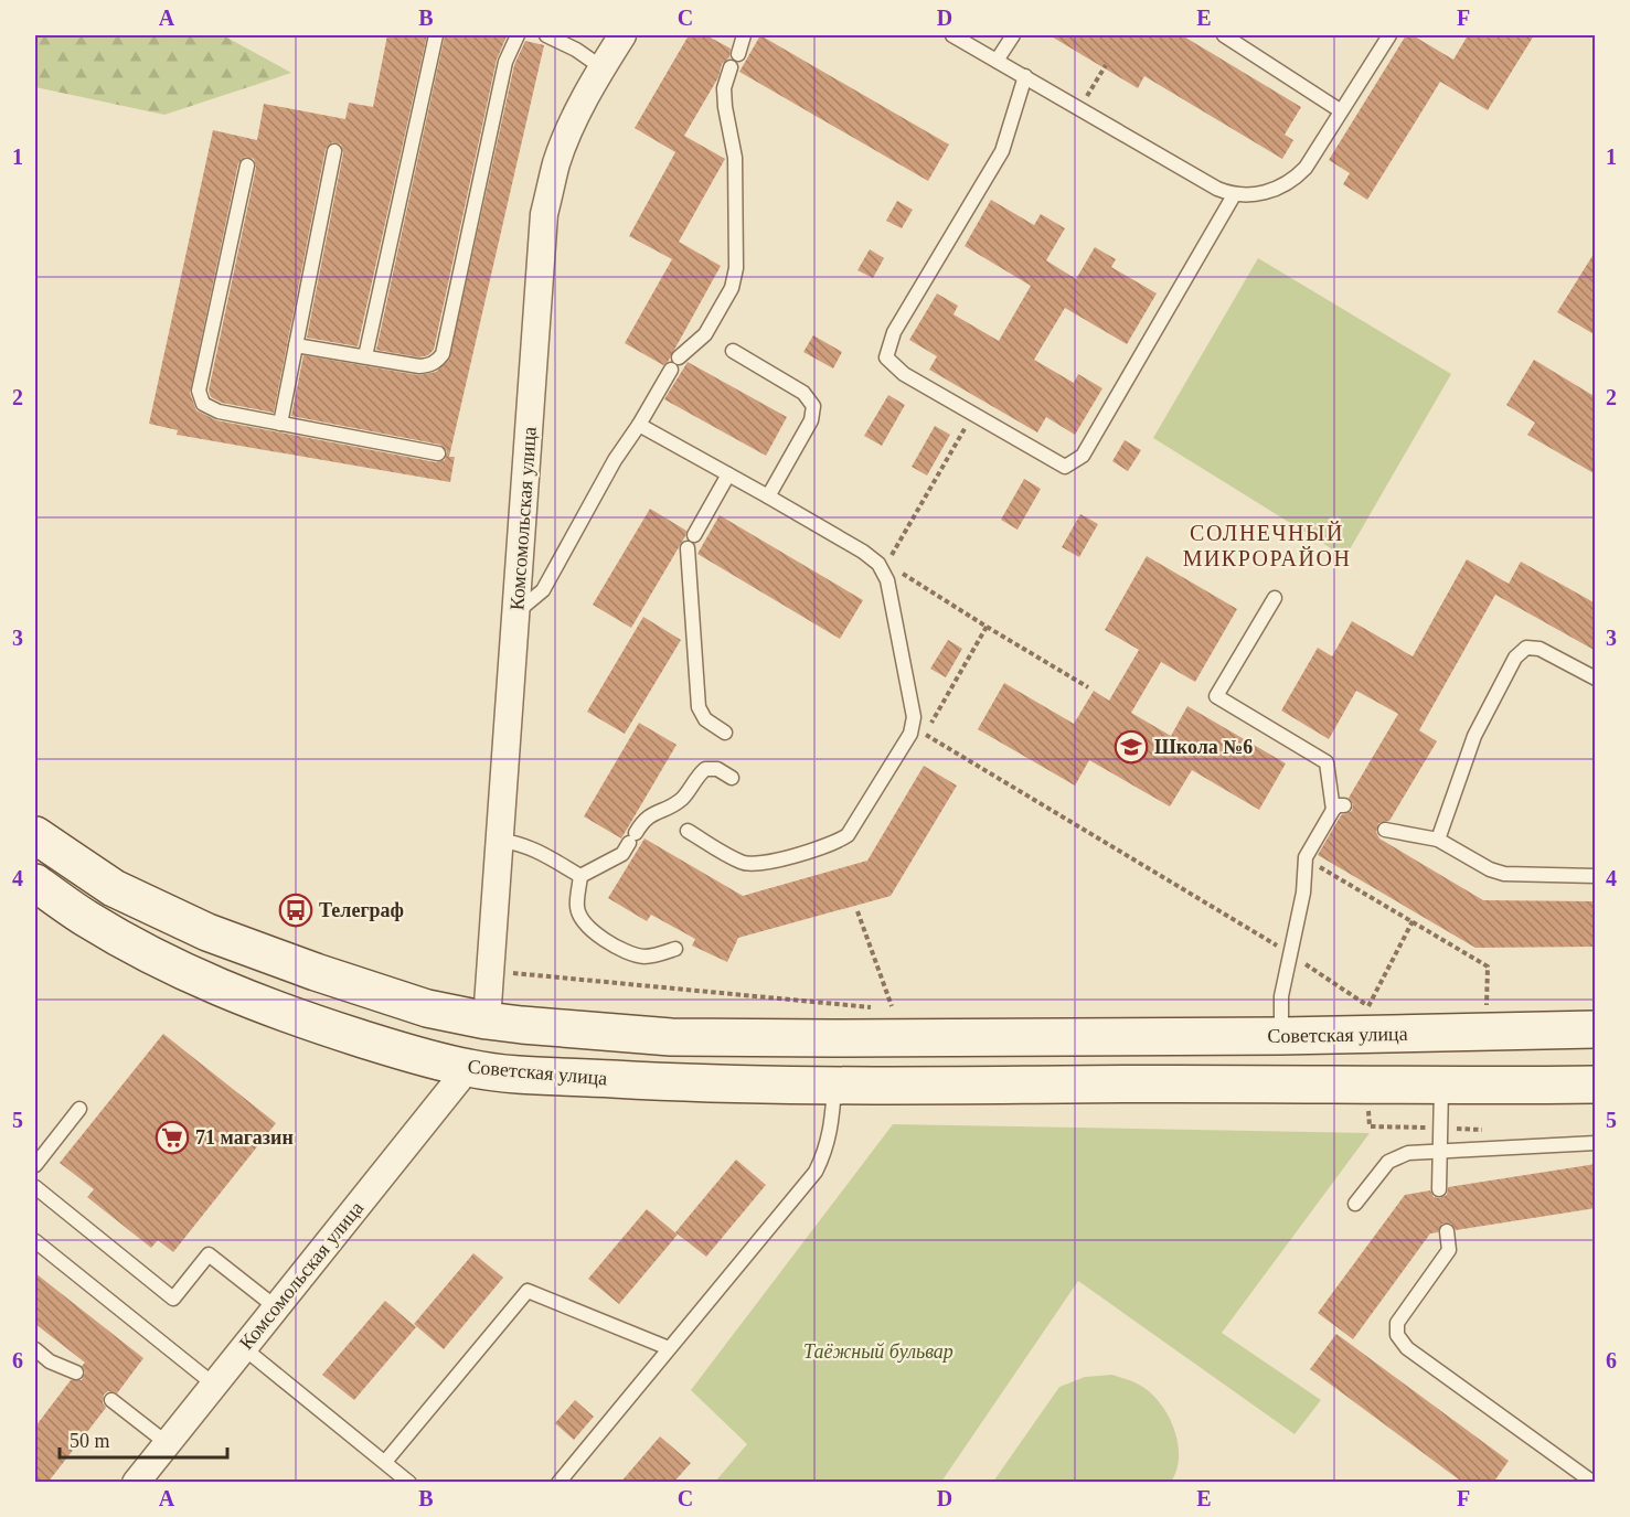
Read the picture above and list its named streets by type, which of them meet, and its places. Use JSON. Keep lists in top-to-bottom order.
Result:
{
  "streets": {
    "street": ["Комсомольская улица", "Советская улица"]
  },
  "crossings": [
    ["Комсомольская улица", "Советская улица"]
  ],
  "districts": ["СОЛНЕЧНЫЙ МИКРОРАЙОН"],
  "parks": ["Таёжный бульвар"],
  "places": {
    "school or university": ["Школа №6"],
    "bus stop": ["Телеграф"],
    "supermarket": ["71 магазин"]
  },
  "scale_bar": "50 m",
  "grid": {
    "columns": [
      "A",
      "B",
      "C",
      "D",
      "E",
      "F"
    ],
    "rows": [
      "1",
      "2",
      "3",
      "4",
      "5",
      "6"
    ]
  }
}
